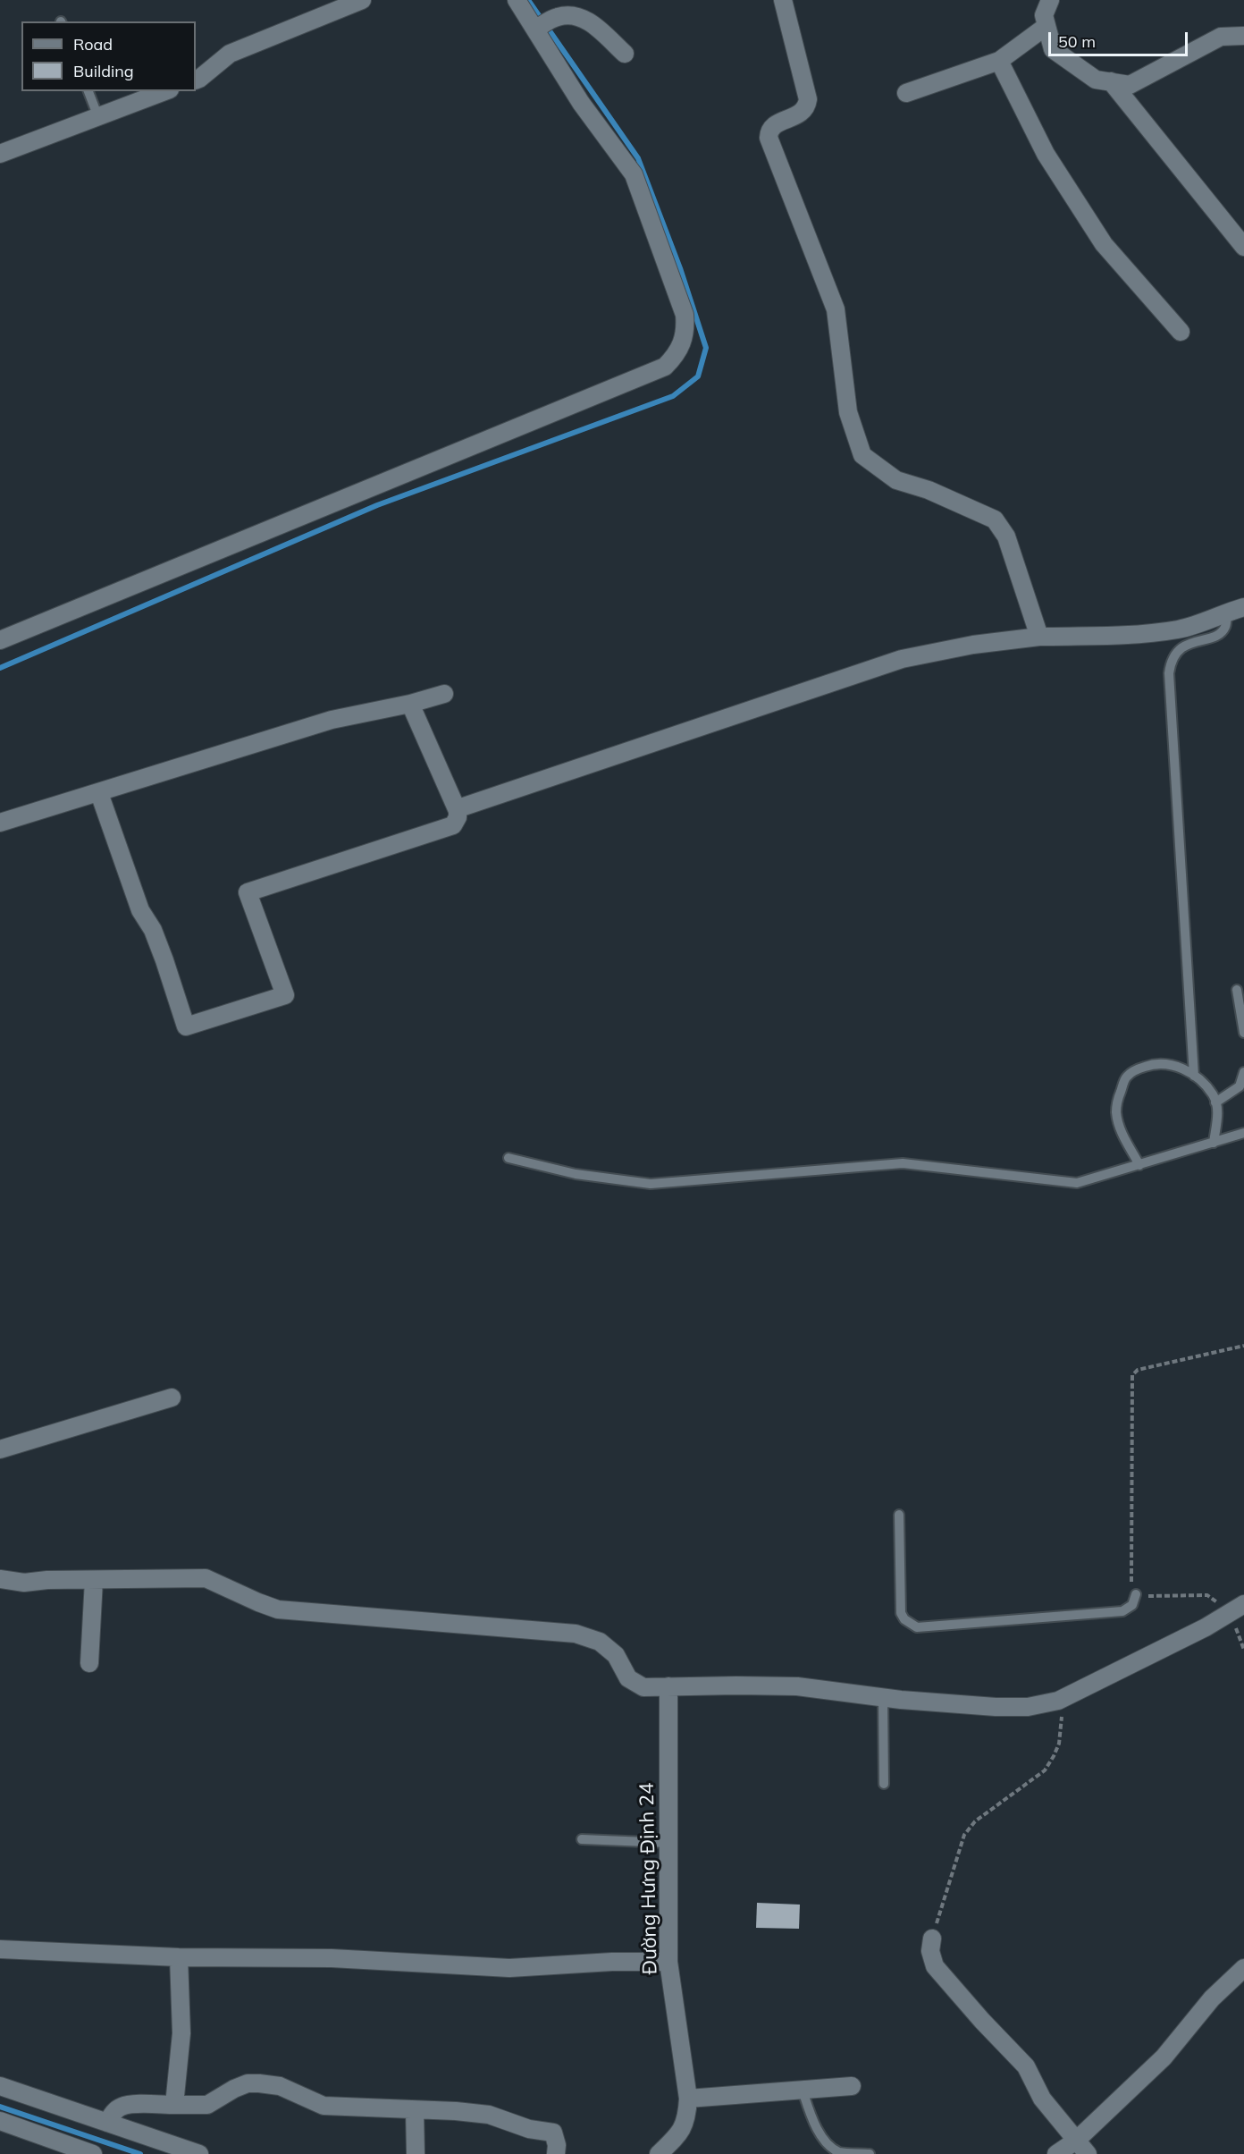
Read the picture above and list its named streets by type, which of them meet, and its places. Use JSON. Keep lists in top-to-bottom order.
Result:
{
  "streets": {
    "street": ["Đường Hưng Định 24"]
  },
  "legend": ["Road", "Building"],
  "scale_bar": "50 m"
}
